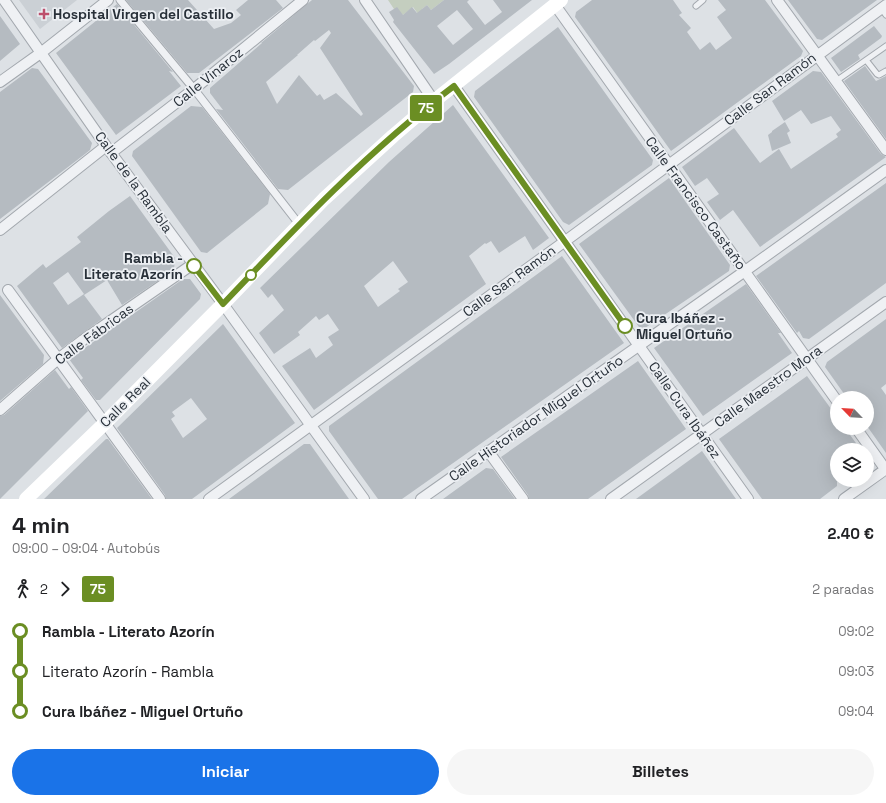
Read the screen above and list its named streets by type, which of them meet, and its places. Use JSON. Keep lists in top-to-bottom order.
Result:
{
  "streets": {
    "main road": ["Calle Real"],
    "street": [
      "Calle Vinaroz",
      "Calle San Ramón",
      "Calle de la Rambla",
      "Calle Francisco Castaño",
      "Calle Fábricas",
      "Calle Maestro Mora",
      "Calle Cura Ibáñez",
      "Calle Historiador Miguel Ortuño"
    ]
  },
  "crossings": [
    ["Calle Vinaroz", "Calle de la Rambla"],
    ["Calle San Ramón", "Calle de la Rambla"],
    ["Calle San Ramón", "Calle Francisco Castaño"],
    ["Calle San Ramón", "Calle Cura Ibáñez"],
    ["Calle de la Rambla", "Calle Fábricas"],
    ["Calle de la Rambla", "Calle Real"],
    ["Calle Francisco Castaño", "Calle Maestro Mora"],
    ["Calle Francisco Castaño", "Calle Real"],
    ["Calle Francisco Castaño", "Calle Historiador Miguel Ortuño"],
    ["Calle Maestro Mora", "Calle Cura Ibáñez"],
    ["Calle Real", "Calle Cura Ibáñez"],
    ["Calle Cura Ibáñez", "Calle Historiador Miguel Ortuño"]
  ],
  "places": {
    "health": ["Hospital Virgen del Castillo"],
    "other": ["Rambla - Literato Azorín", "Cura Ibáñez - Miguel Ortuño"]
  },
  "lines": ["bus line 75"],
  "north": "top left",
  "page": {
    "on_map": "75",
    "heading": ["4 min", "09:00 – 09:04 · Autobús", "2.40 €"],
    "legs": ["2", "75", "2 paradas"],
    "list": [
      {
        "name": "Rambla - Literato Azorín",
        "value": "09:02"
      },
      {
        "name": "Literato Azorín - Rambla",
        "value": "09:03"
      },
      {
        "name": "Cura Ibáñez - Miguel Ortuño",
        "value": "09:04"
      }
    ],
    "buttons": ["Iniciar", "Billetes"]
  }
}
